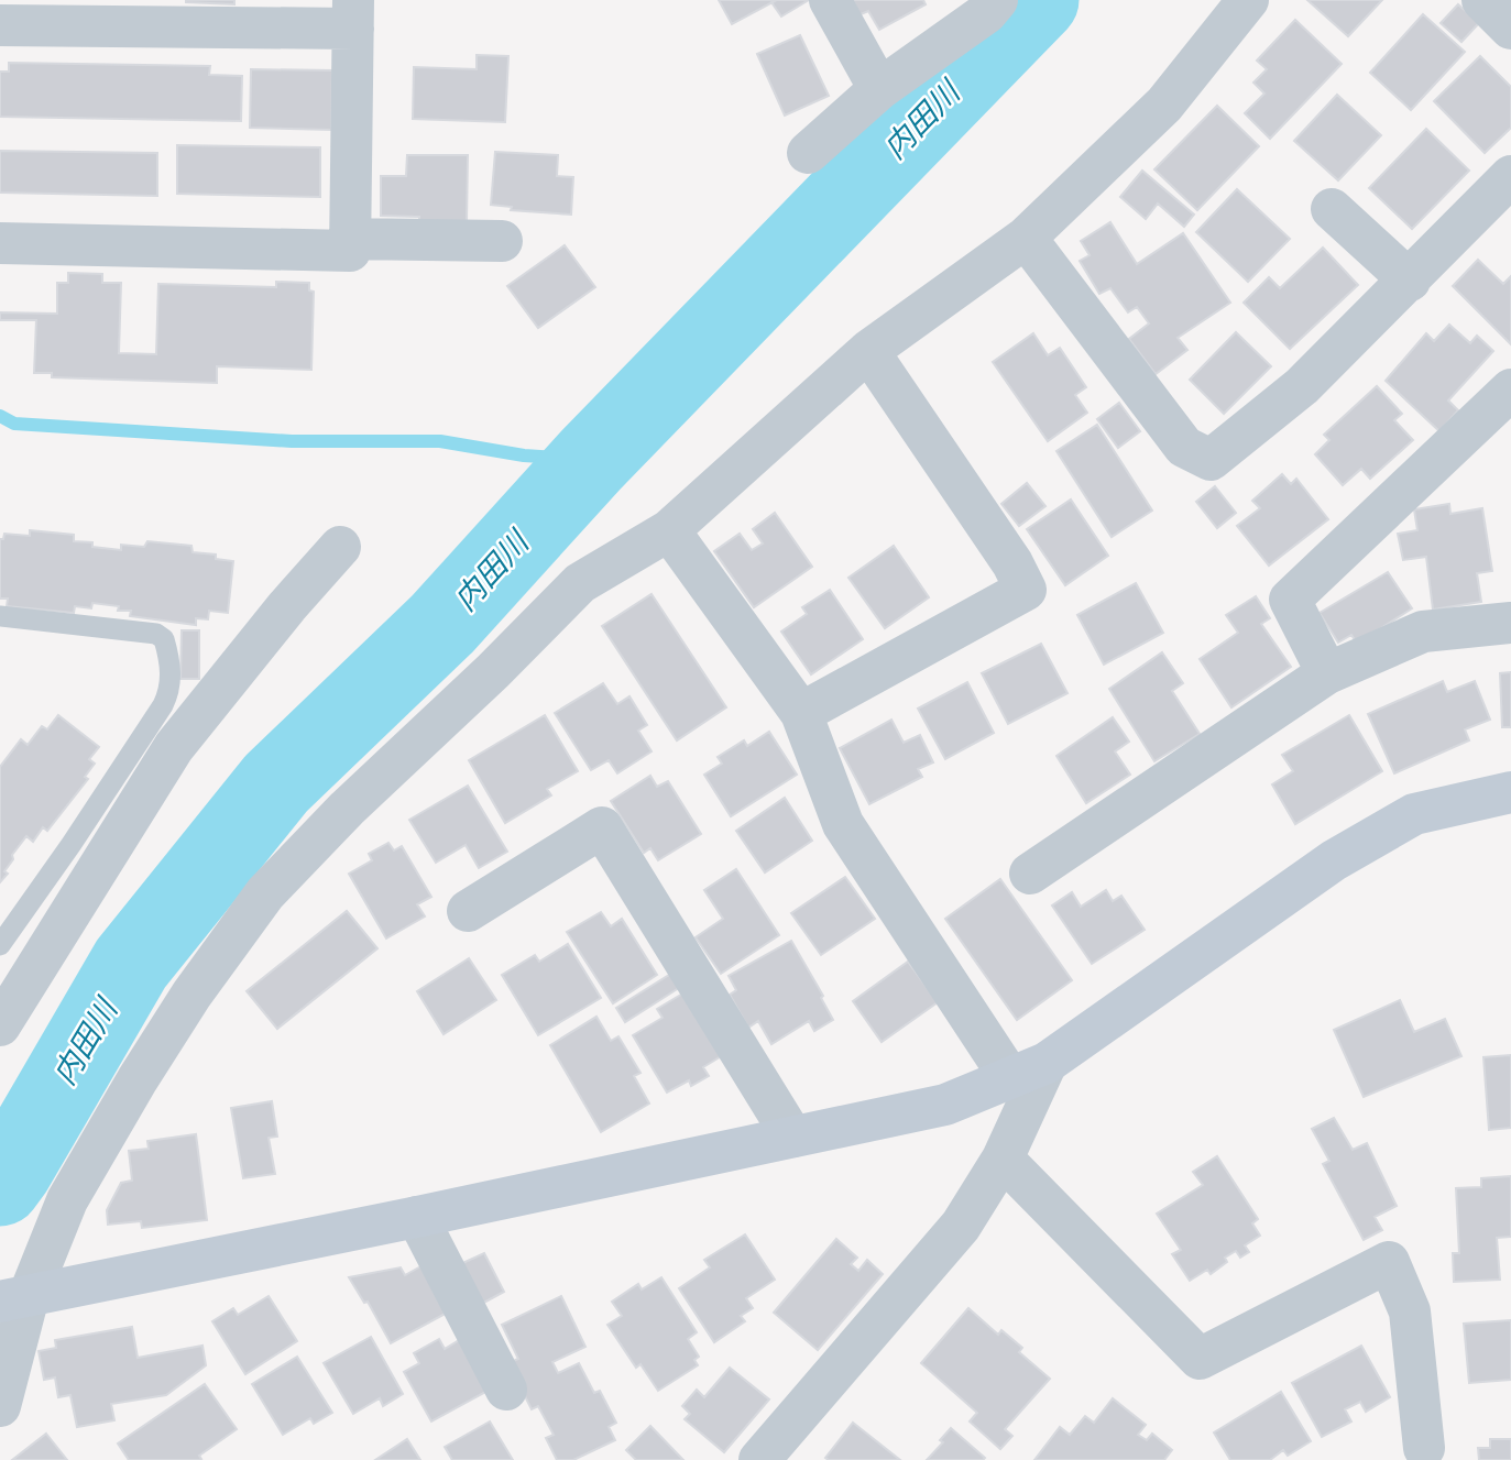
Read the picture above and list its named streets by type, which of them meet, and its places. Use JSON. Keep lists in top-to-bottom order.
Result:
{
  "water": ["内田川"]
}
